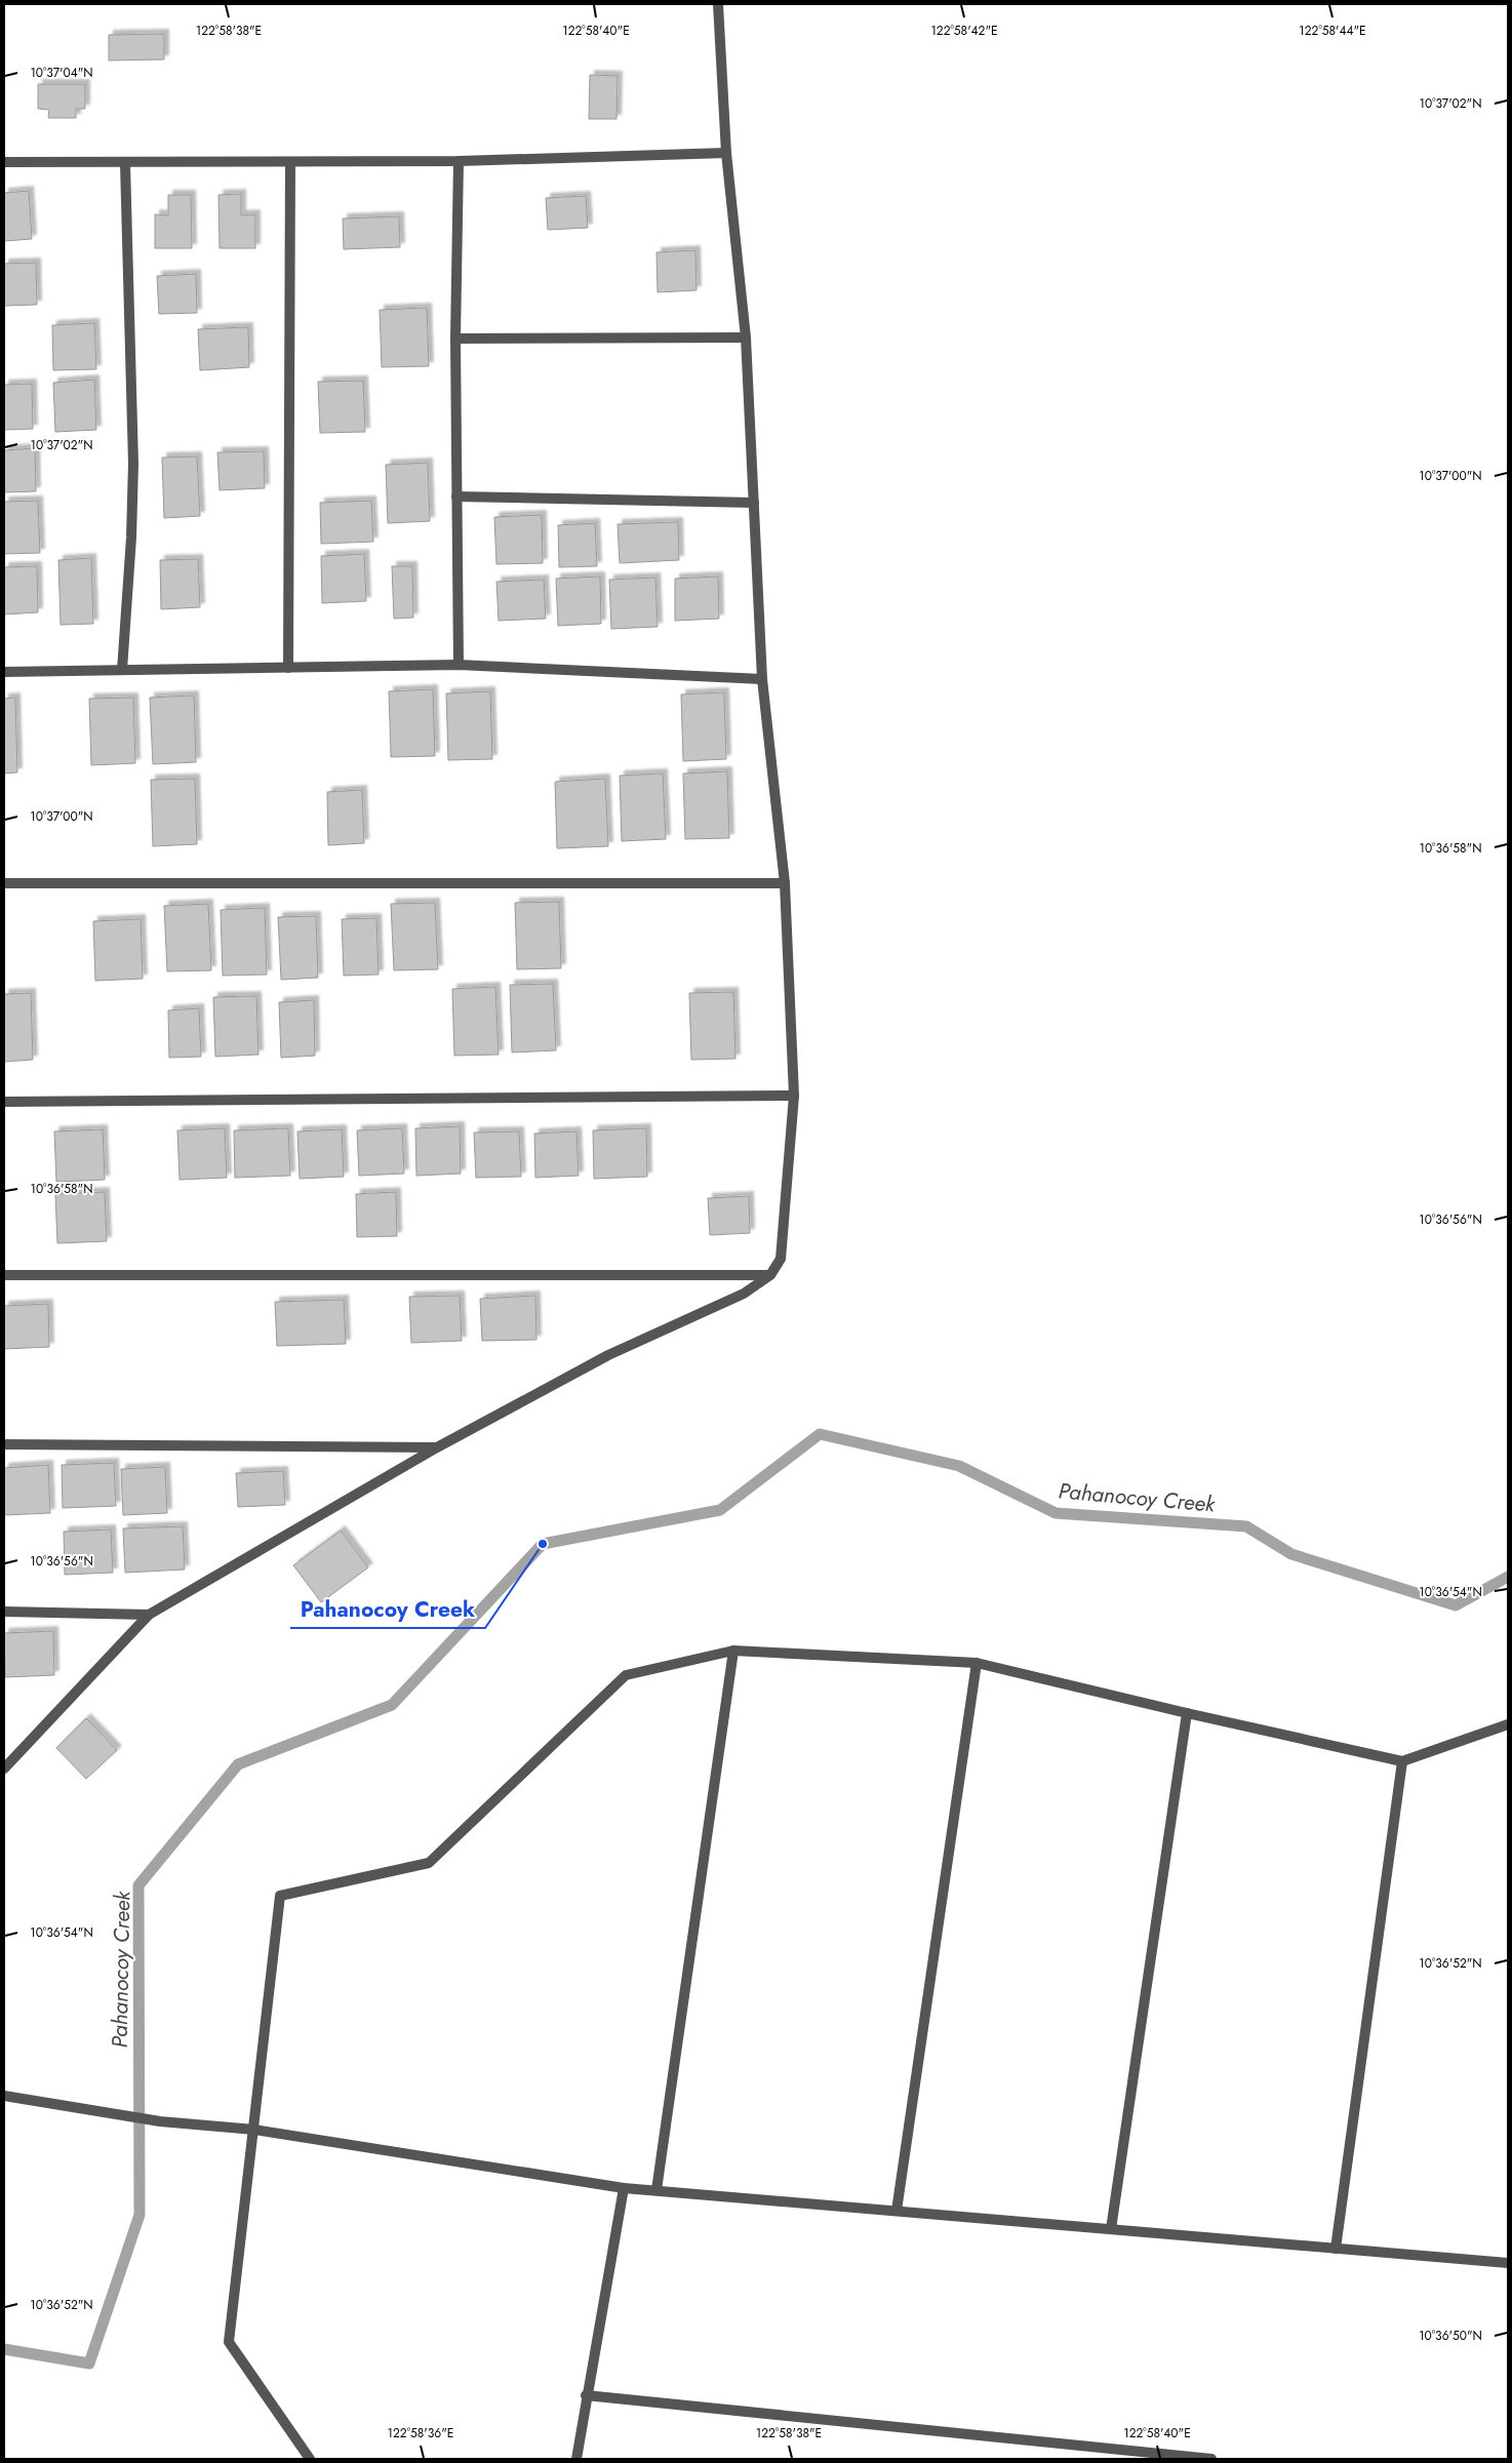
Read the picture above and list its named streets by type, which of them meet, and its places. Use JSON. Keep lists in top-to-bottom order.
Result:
{
  "water": ["Pahanocoy Creek"],
  "places": ["Pahanocoy Creek"],
  "coordinates": [
    "122°58'38\"E",
    "122°58'40\"E",
    "122°58'42\"E",
    "122°58'44\"E",
    "10°37'04\"N",
    "10°37'02\"N",
    "10°37'00\"N",
    "10°36'58\"N",
    "10°36'56\"N",
    "10°36'54\"N",
    "10°36'52\"N",
    "10°36'50\"N",
    "122°58'36\"E"
  ]
}
